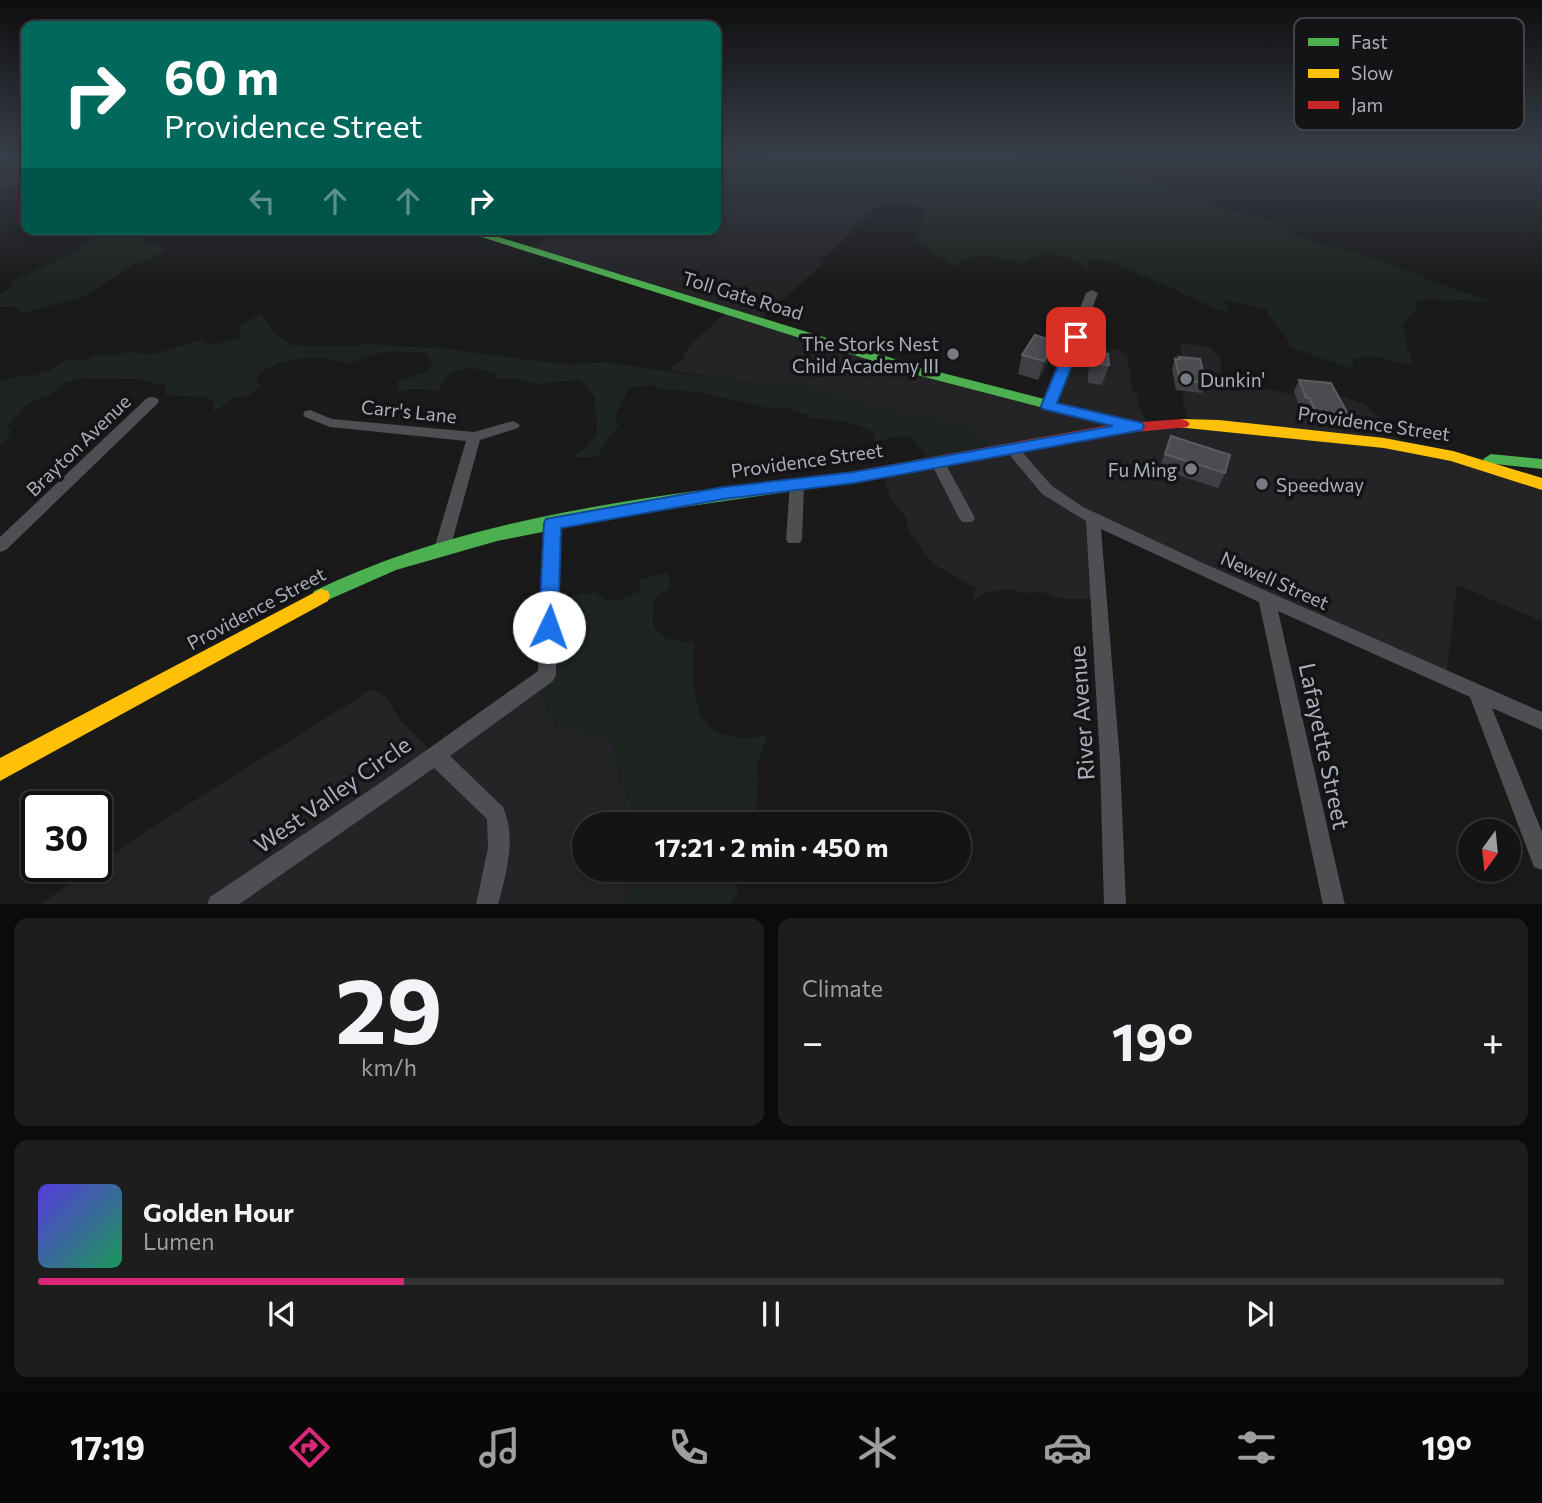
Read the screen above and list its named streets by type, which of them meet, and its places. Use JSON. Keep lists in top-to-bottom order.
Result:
{
  "streets": {
    "main road": ["Toll Gate Road", "Providence Street"],
    "street": [
      "Carr's Lane",
      "Brayton Avenue",
      "Newell Street",
      "River Avenue",
      "Lafayette Street",
      "West Valley Circle"
    ]
  },
  "crossings": [
    ["Toll Gate Road", "Providence Street"],
    ["Carr's Lane", "Providence Street"],
    ["Providence Street", "Newell Street"],
    ["Newell Street", "River Avenue"],
    ["Newell Street", "Lafayette Street"]
  ],
  "places": [
    "The Storks Nest Child Academy III",
    "Dunkin'",
    "Fu Ming",
    "Speedway"
  ],
  "legend": ["Fast", "Slow", "Jam"],
  "north": "bottom",
  "page": {
    "turn": ["60 m", "Providence Street"],
    "limit": "30",
    "trip": "17:21 · 2 min · 450 m",
    "tile": [
      ["29", "km/h"],
      "Climate"
    ],
    "heat": ["−", "19°", "+"],
    "song": ["Golden Hour", "Lumen"],
    "tabs": ["17:19", "19°"]
  }
}
